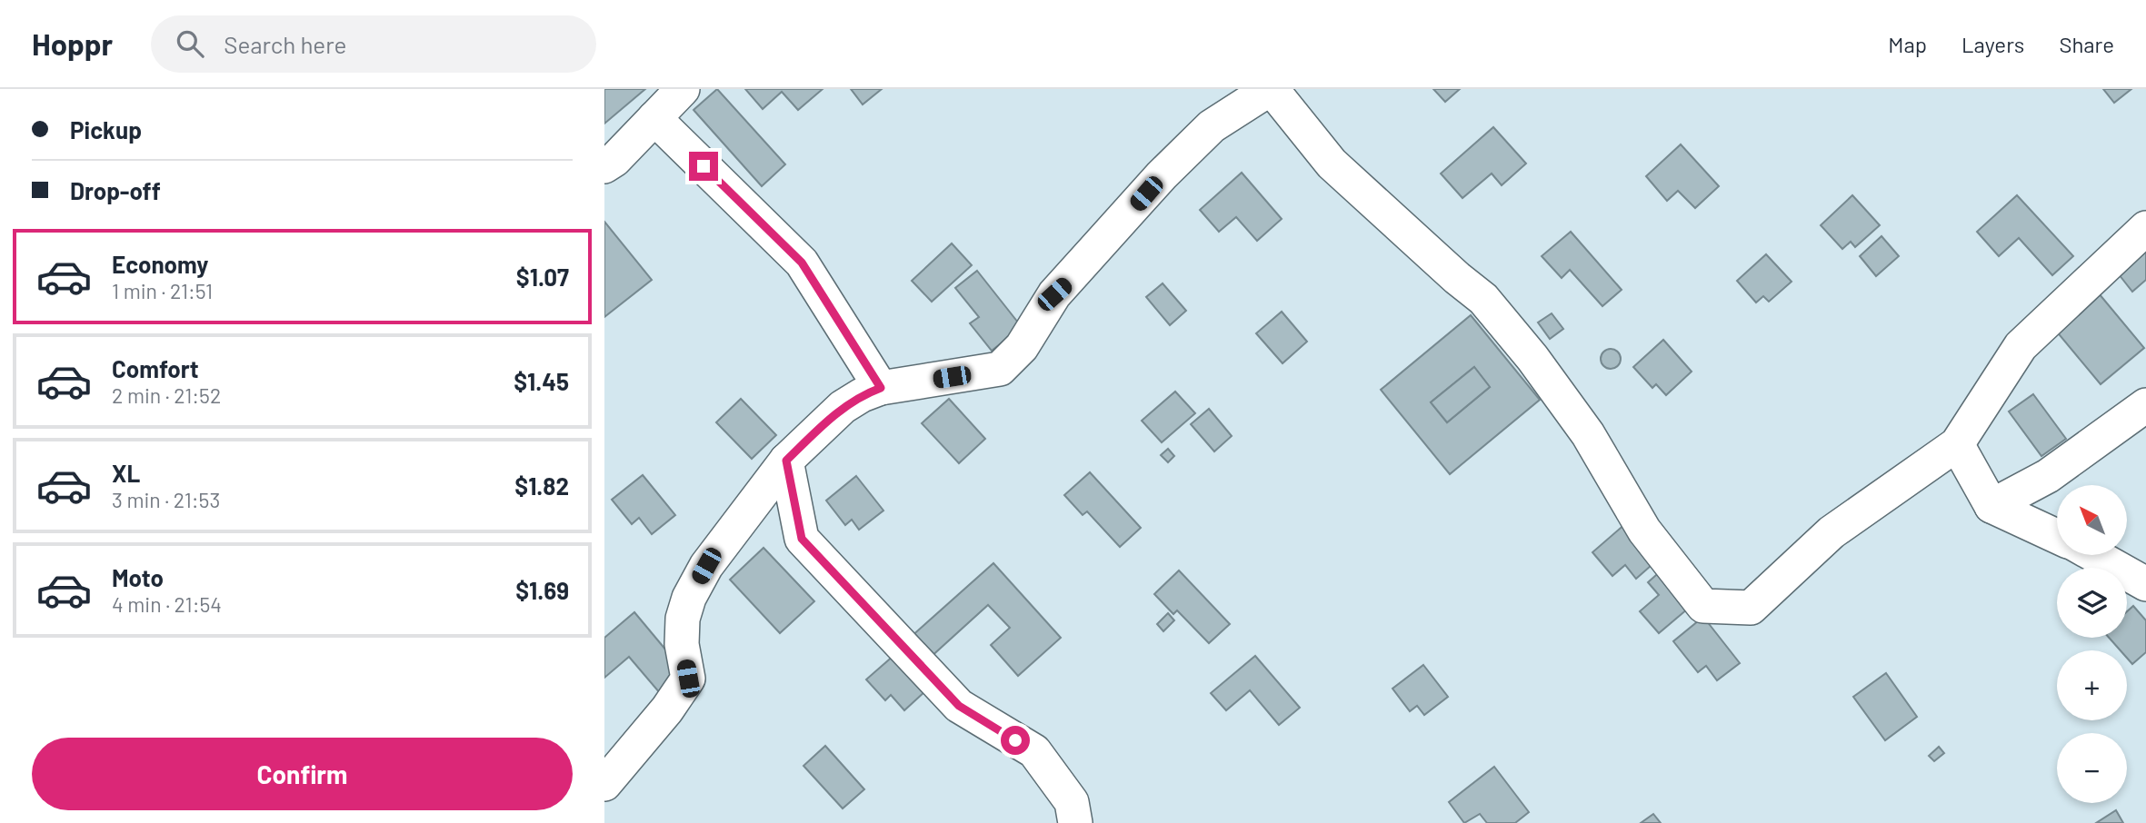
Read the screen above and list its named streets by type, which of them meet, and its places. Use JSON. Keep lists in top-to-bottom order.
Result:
{
  "north": "top left",
  "page": {
    "header": "Hoppr",
    "search": "Search here",
    "nav": ["Map", "Layers", "Share"],
    "banner": ["Pickup", "Drop-off"],
    "list": [
      {
        "name": "Economy",
        "note": "1 min · 21:51",
        "value": "$1.07"
      },
      {
        "name": "Comfort",
        "note": "2 min · 21:52",
        "value": "$1.45"
      },
      {
        "name": "XL",
        "note": "3 min · 21:53",
        "value": "$1.82"
      },
      {
        "name": "Moto",
        "note": "4 min · 21:54",
        "value": "$1.69"
      }
    ],
    "map_buttons": ["+", "−"],
    "buttons": "Confirm"
  }
}
